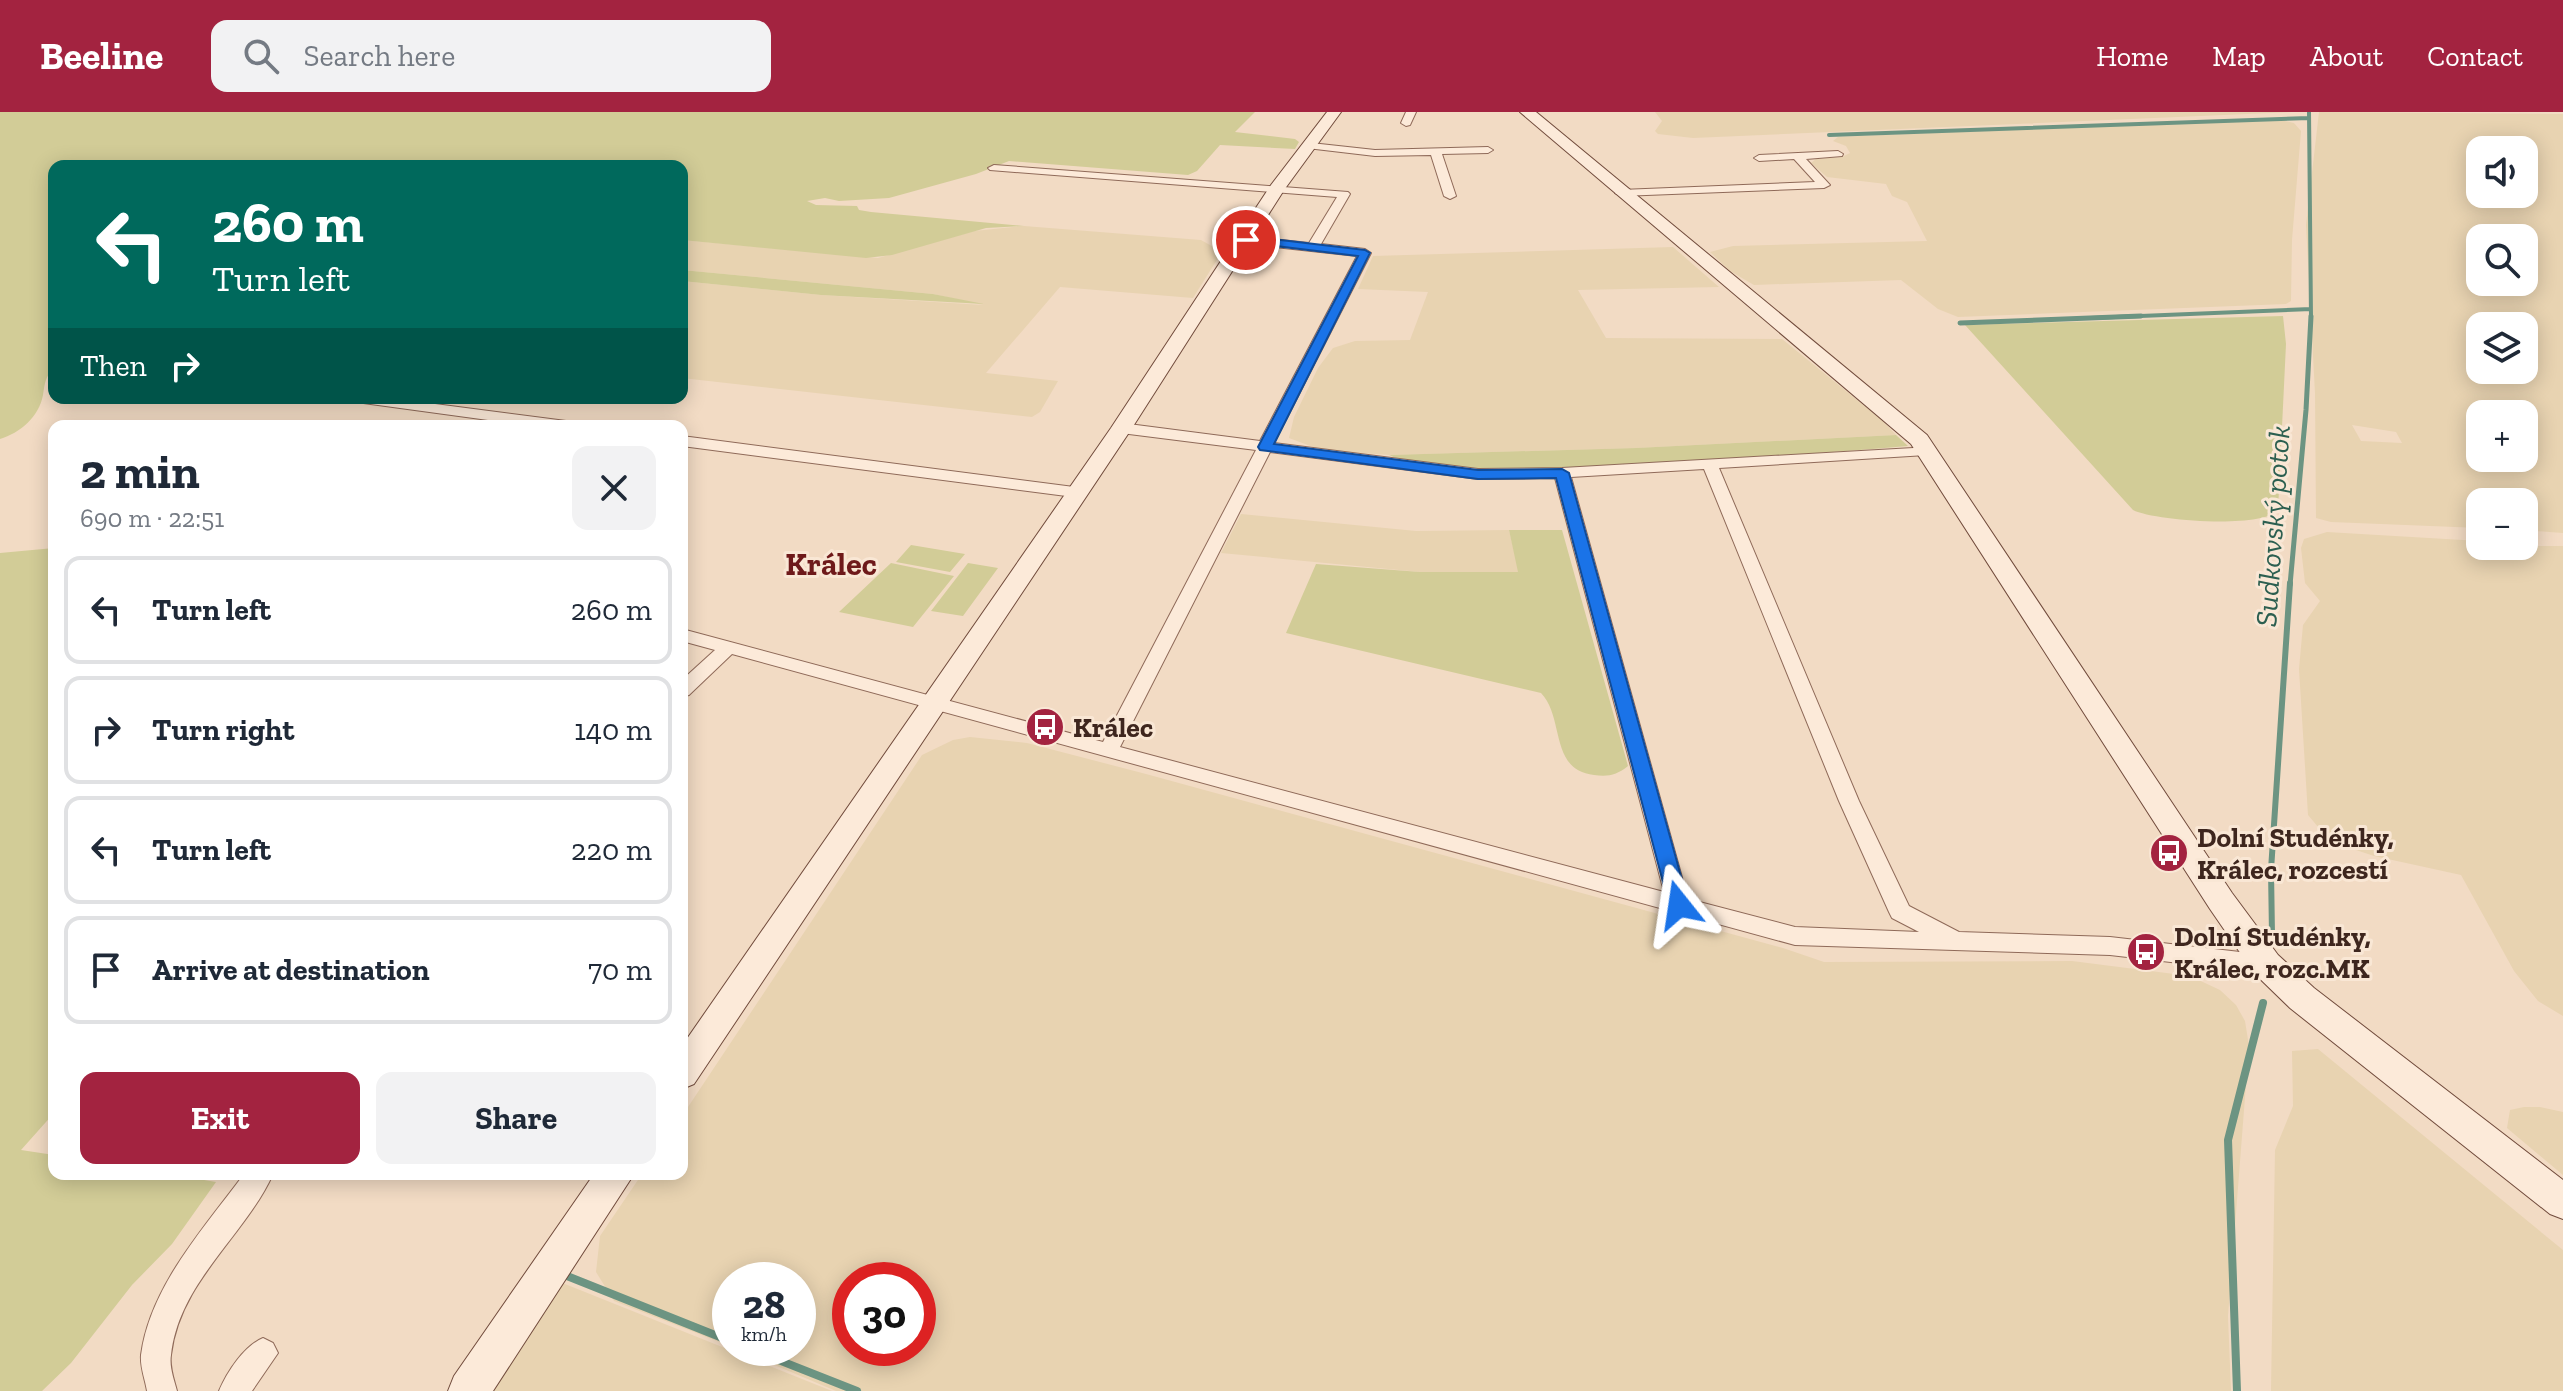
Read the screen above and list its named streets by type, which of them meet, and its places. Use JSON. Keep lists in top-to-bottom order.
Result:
{
  "districts": ["Králec"],
  "water": ["Sudkovský potok"],
  "places": {
    "bus stop": ["Králec", "Dolní Studénky, Králec, rozcestí", "Dolní Studénky, Králec, rozc.MK"]
  },
  "page": {
    "header": "Beeline",
    "search": "Search here",
    "nav": [
      "Home",
      "Map",
      "About",
      "Contact"
    ],
    "map_buttons": ["+", "−"],
    "turn": ["260 m", "Turn left"],
    "then": "Then",
    "heading": ["2 min", "690 m · 22:51"],
    "list": [
      {
        "name": "Turn left",
        "value": "260 m"
      },
      {
        "name": "Turn right",
        "value": "140 m"
      },
      {
        "name": "Turn left",
        "value": "220 m"
      },
      {
        "name": "Arrive at destination",
        "value": "70 m"
      }
    ],
    "buttons": ["Exit", "Share"],
    "speed": "28 km/h",
    "limit": "30"
  }
}
